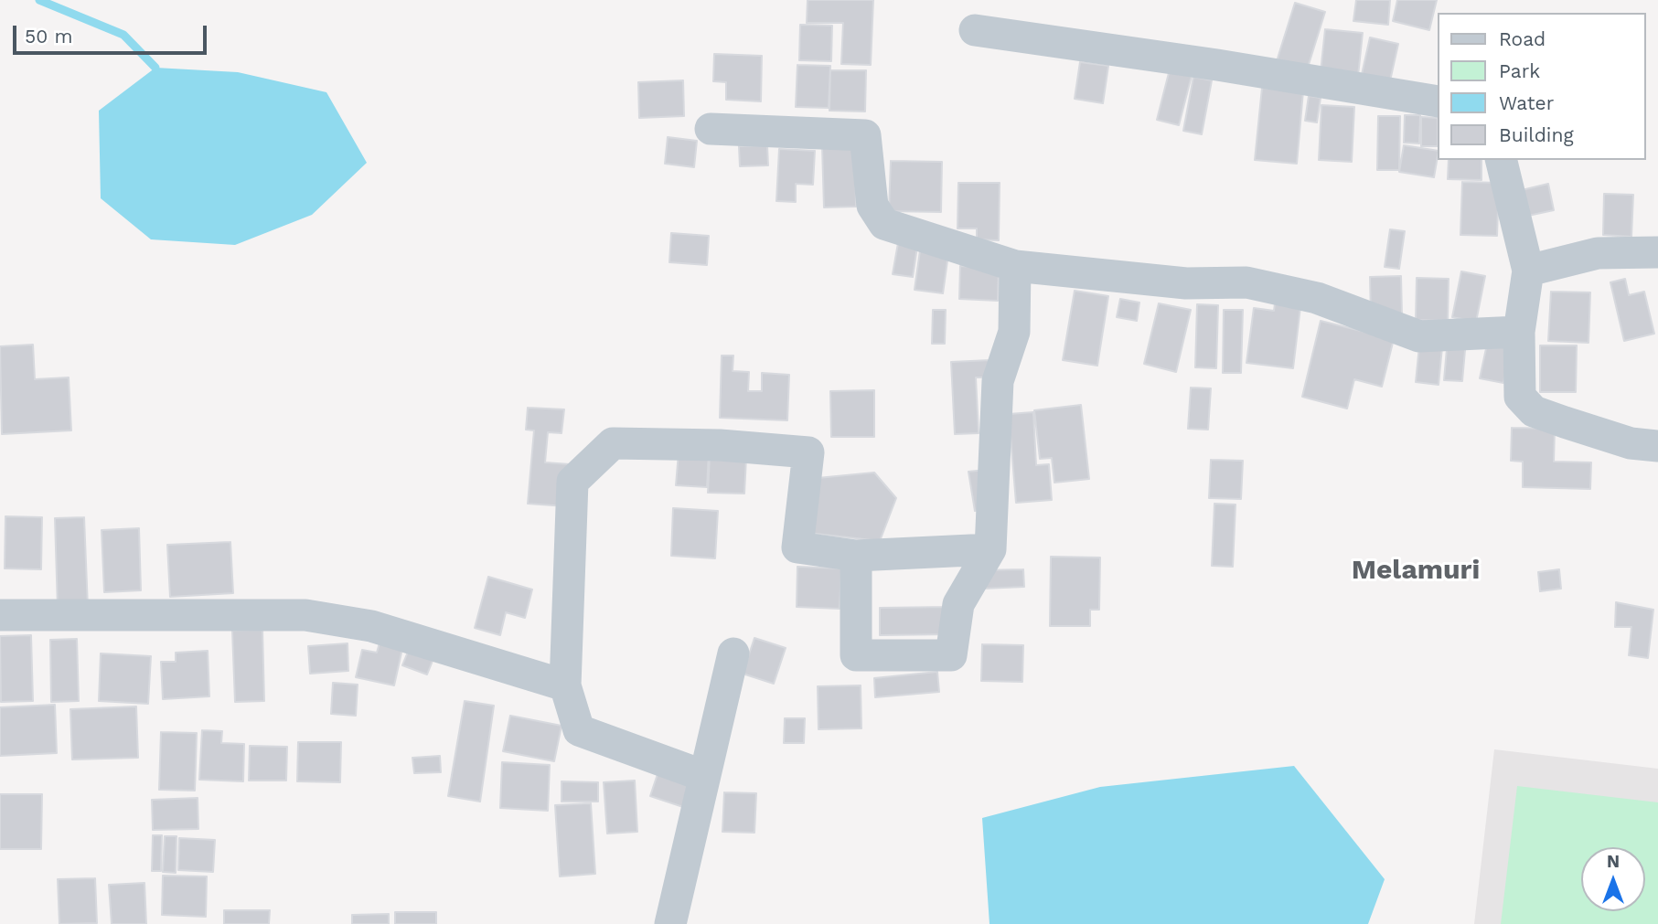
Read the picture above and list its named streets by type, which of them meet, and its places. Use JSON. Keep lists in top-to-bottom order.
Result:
{
  "districts": ["Melamuri"],
  "legend": [
    "Road",
    "Park",
    "Water",
    "Building"
  ],
  "scale_bar": "50 m",
  "north": "top"
}
